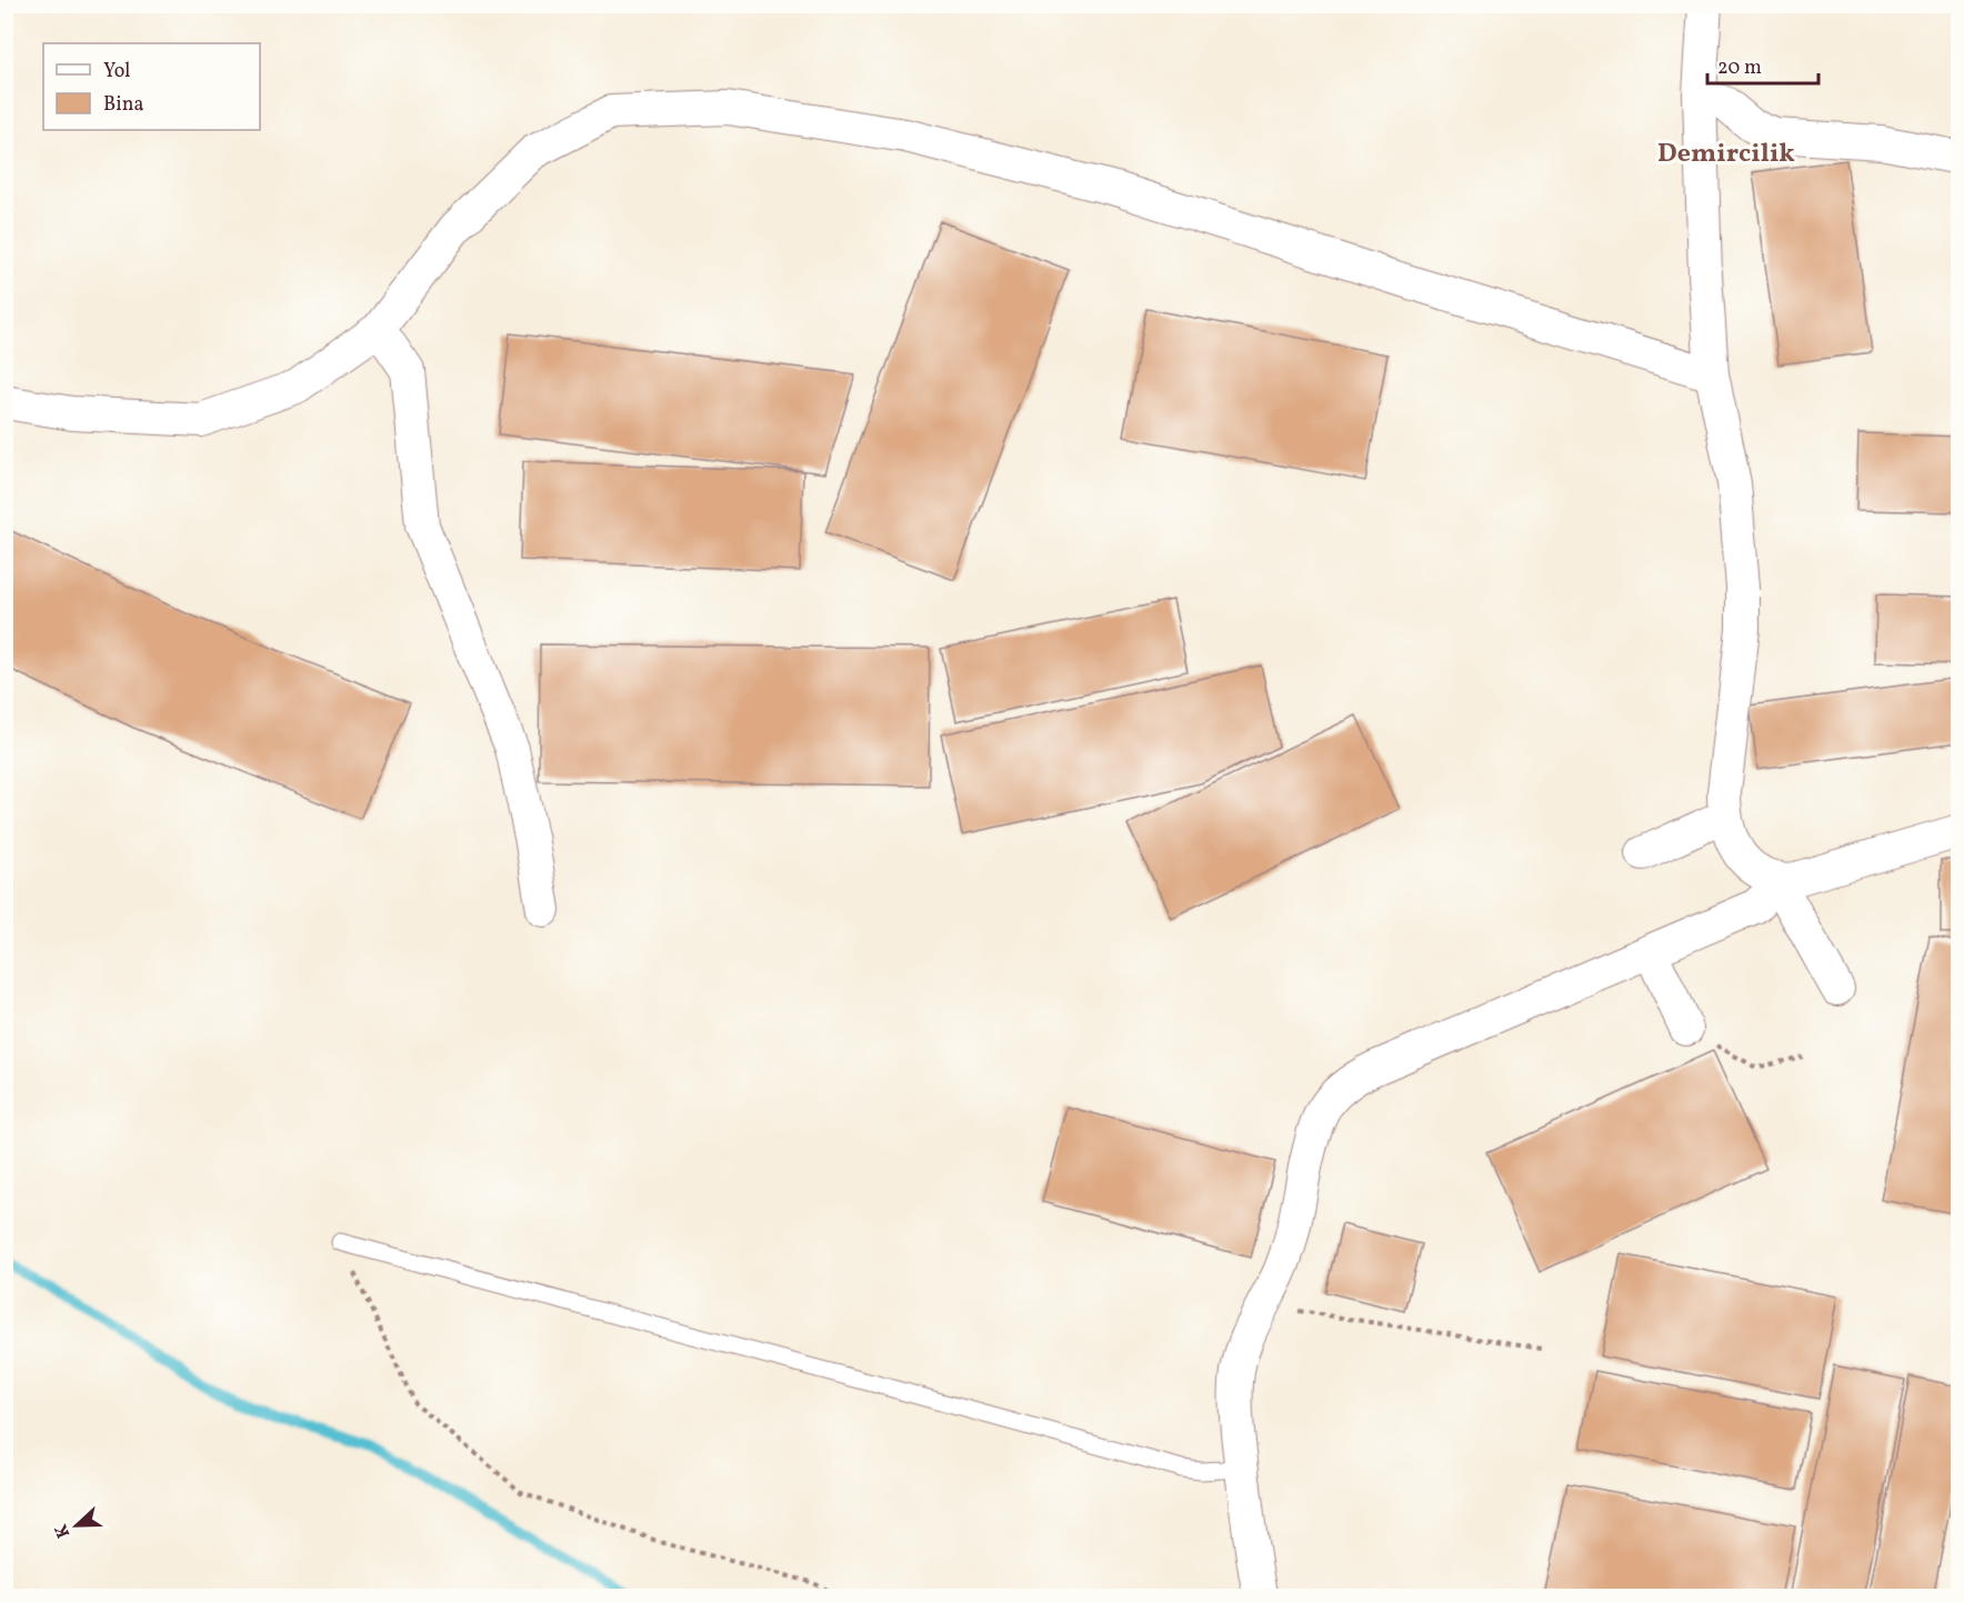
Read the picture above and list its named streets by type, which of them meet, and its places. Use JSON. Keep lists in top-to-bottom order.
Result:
{
  "districts": ["Demircilik"],
  "legend": ["Yol", "Bina"],
  "scale_bar": "20 m",
  "north": "left"
}
